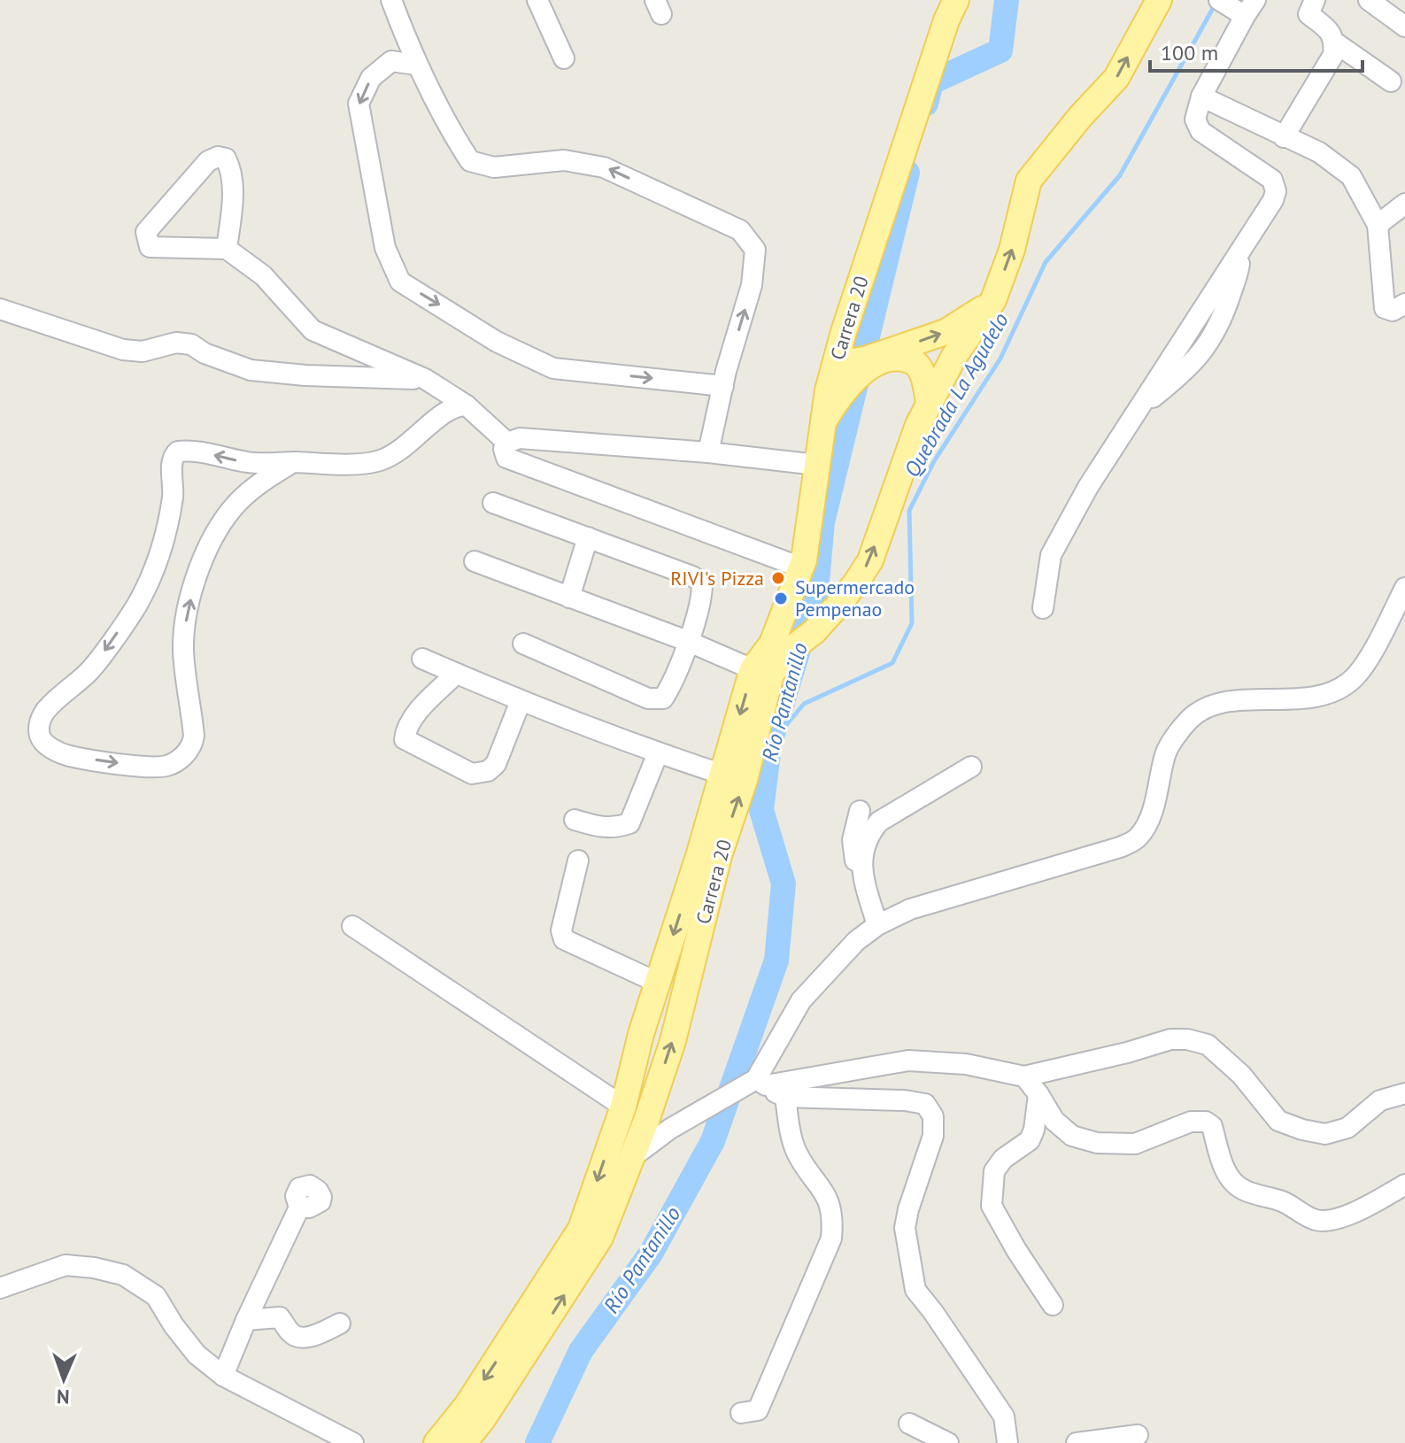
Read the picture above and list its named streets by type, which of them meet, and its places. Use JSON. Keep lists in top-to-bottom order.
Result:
{
  "streets": {
    "main road": ["Carrera 20"]
  },
  "water": ["Quebrada La Agudelo", "Río Pantanillo"],
  "places": ["RIVI's Pizza", "Supermercado Pempenao"],
  "scale_bar": "100 m",
  "north": "bottom"
}
